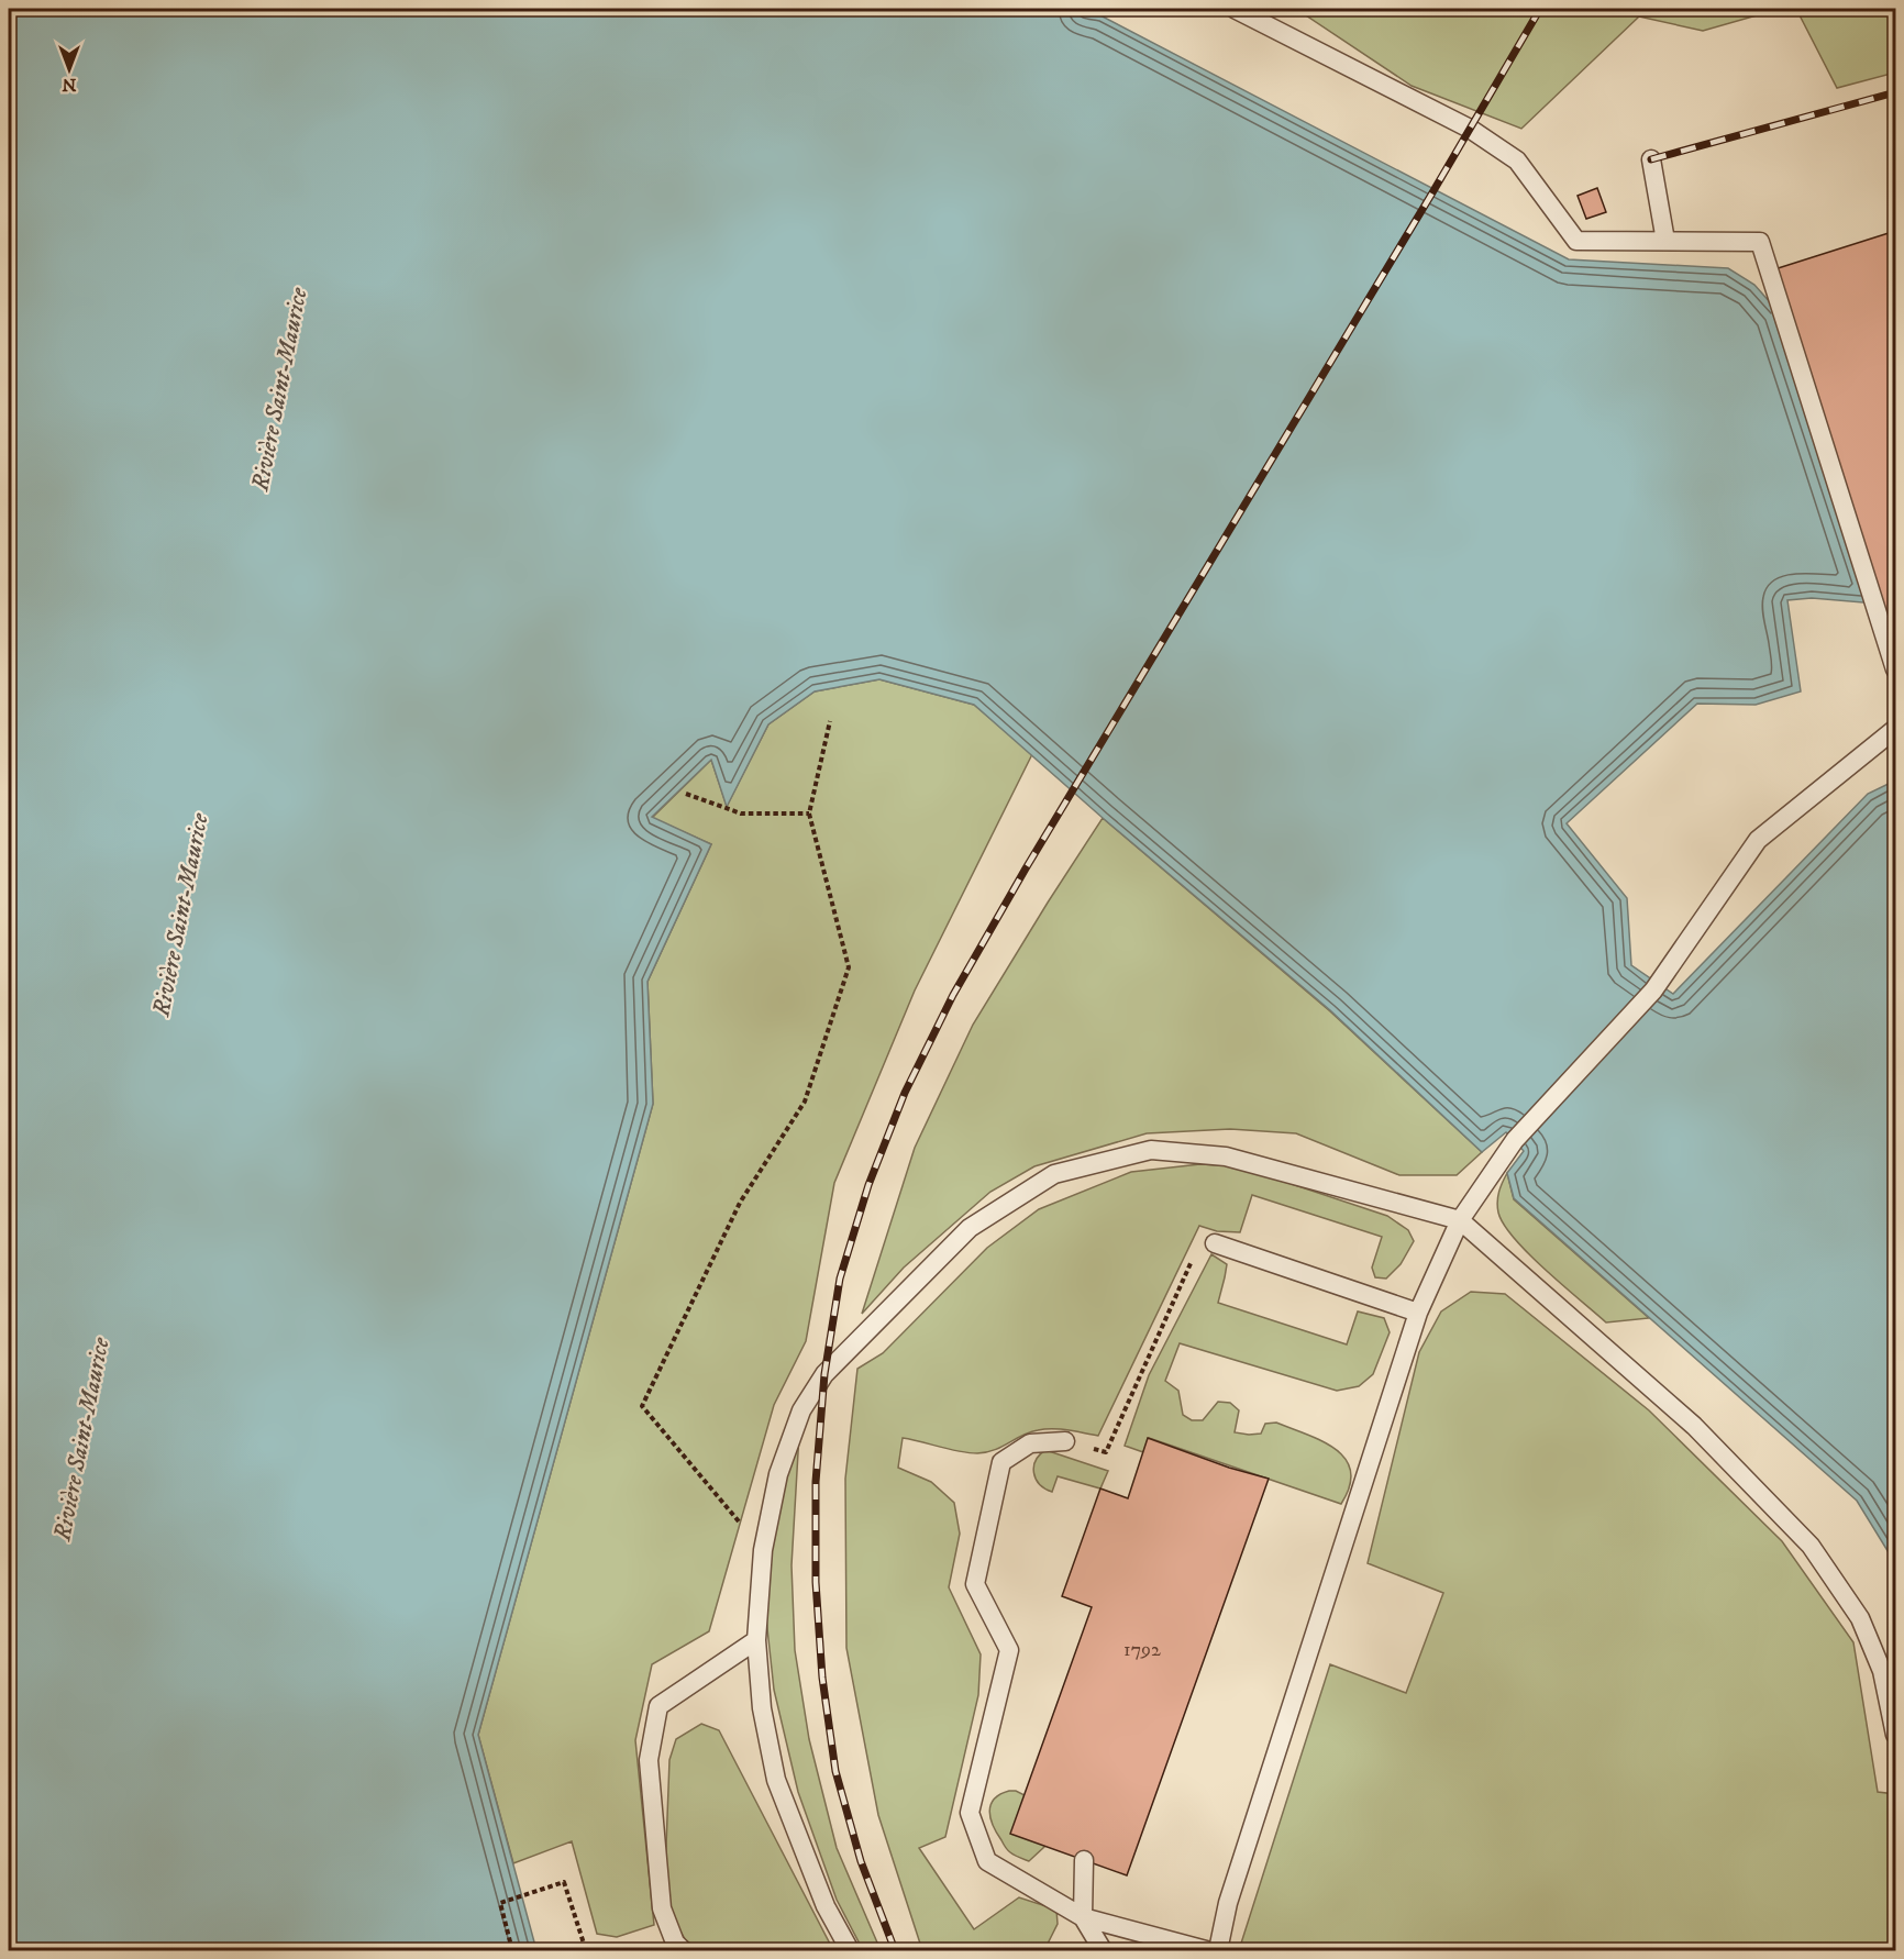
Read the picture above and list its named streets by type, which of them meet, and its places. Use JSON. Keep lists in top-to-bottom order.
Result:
{
  "water": ["Rivière Saint-Maurice"],
  "house_numbers": ["1792"],
  "north": "bottom"
}
